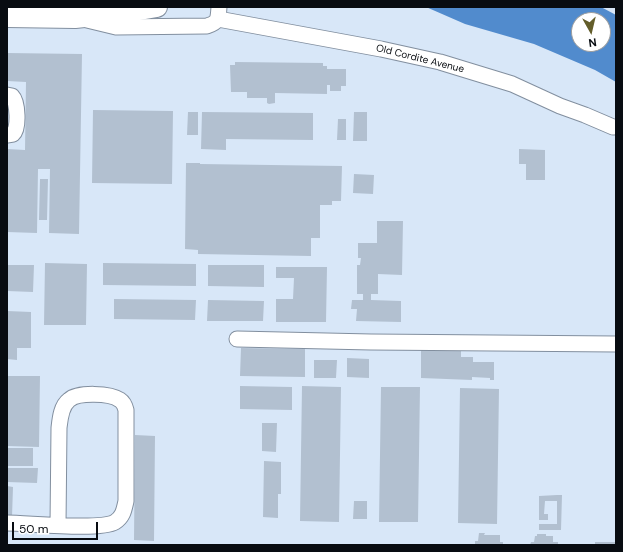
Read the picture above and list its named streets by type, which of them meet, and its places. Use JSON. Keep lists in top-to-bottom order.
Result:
{
  "streets": {
    "lane": ["Old Cordite Avenue"]
  },
  "scale_bar": "50 m",
  "north": "bottom"
}
